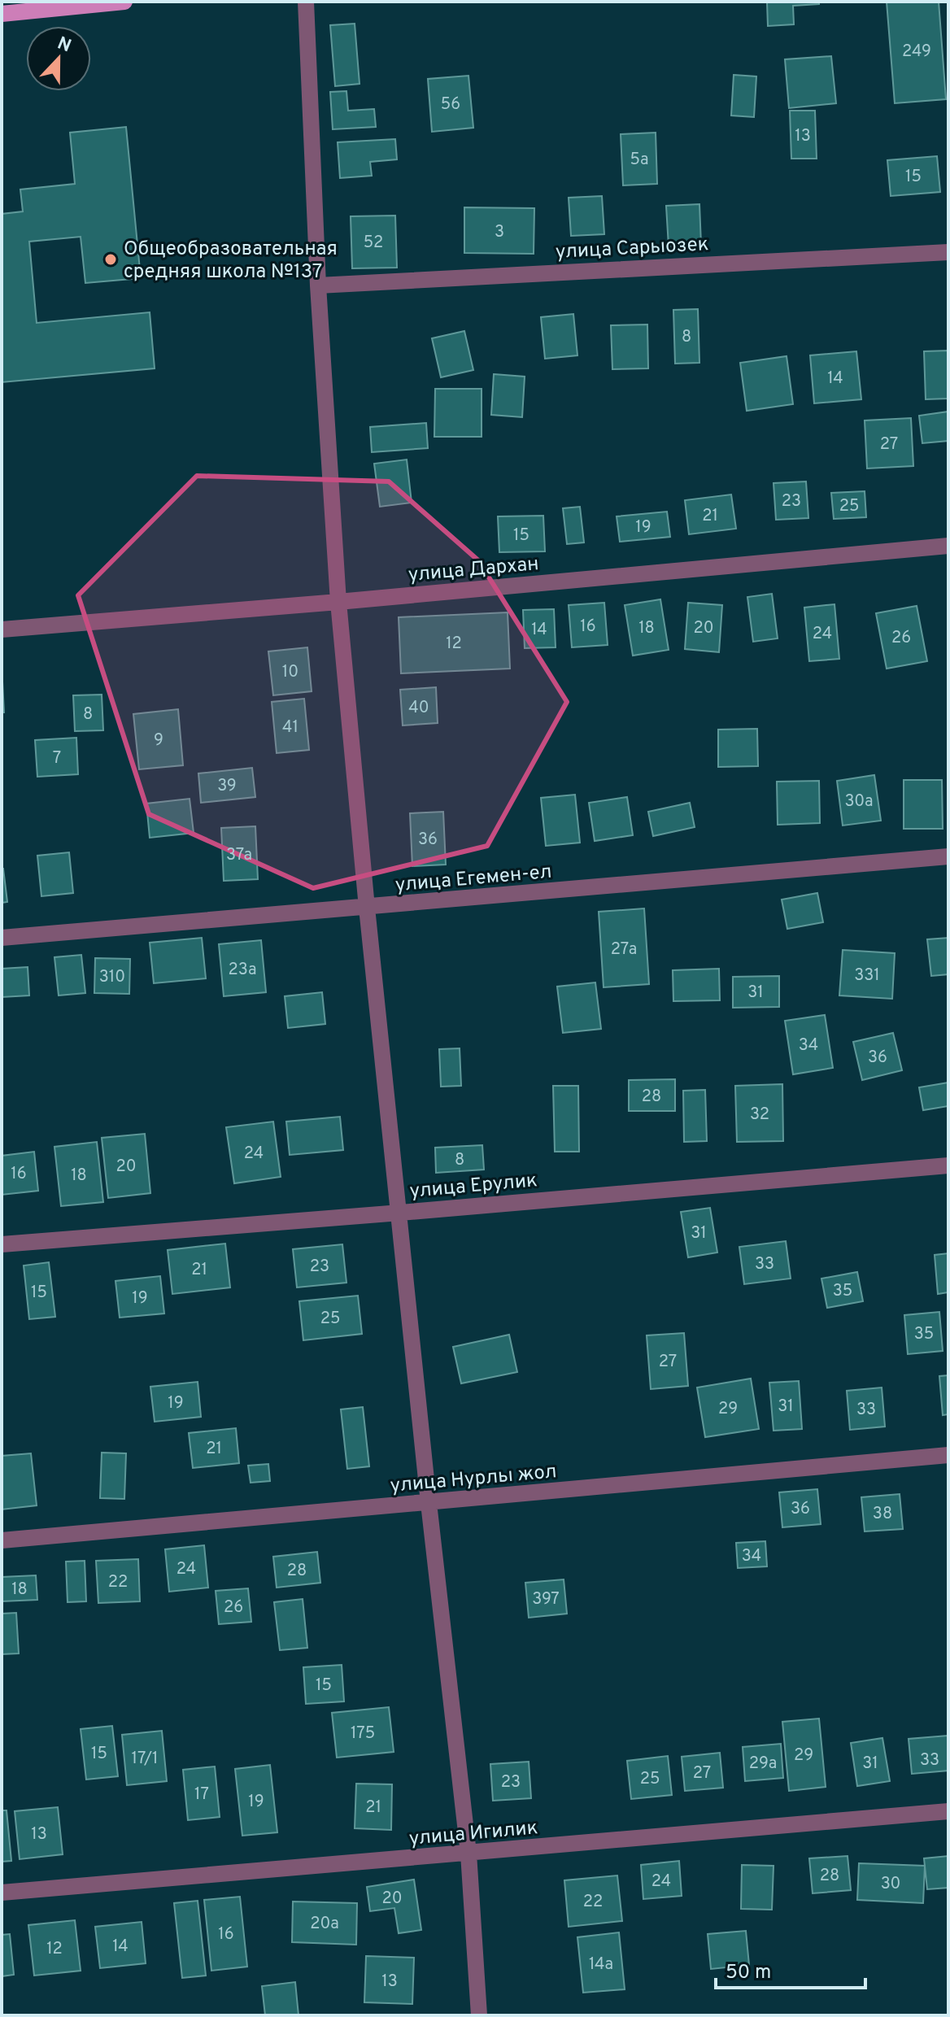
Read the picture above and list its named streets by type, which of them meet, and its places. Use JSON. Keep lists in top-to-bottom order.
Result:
{
  "streets": {
    "street": [
      "улица Сарыозек",
      "улица Дархан",
      "улица Егемен-ел",
      "улица Ерулик",
      "улица Нурлы жол",
      "улица Игилик"
    ]
  },
  "places": ["Общеобразовательная средняя школа №137"],
  "house_numbers": [
    "249",
    "56",
    "13",
    "5а",
    "15",
    "3",
    "52",
    "8",
    "14",
    "27",
    "23",
    "25",
    "21",
    "19",
    "15",
    "16",
    "18",
    "20",
    "14",
    "24",
    "26",
    "12",
    "10",
    "40",
    "8",
    "41",
    "9",
    "7",
    "39",
    "30а",
    "36",
    "37а",
    "27а",
    "23а",
    "331",
    "310",
    "31",
    "34",
    "36",
    "28",
    "32",
    "24",
    "8",
    "20",
    "16",
    "18",
    "31",
    "33",
    "23",
    "21",
    "35",
    "15",
    "19",
    "25",
    "35",
    "27",
    "19",
    "31",
    "29",
    "33",
    "21",
    "36",
    "38",
    "34",
    "24",
    "28",
    "22",
    "18",
    "397",
    "26",
    "15",
    "175",
    "15",
    "29",
    "17/1",
    "33",
    "29а",
    "31",
    "27",
    "25",
    "23",
    "17",
    "19",
    "21",
    "13",
    "28",
    "24",
    "30",
    "20",
    "22",
    "20а",
    "16",
    "14",
    "12",
    "14а",
    "13"
  ],
  "scale_bar": "50 m",
  "north": "top"
}
